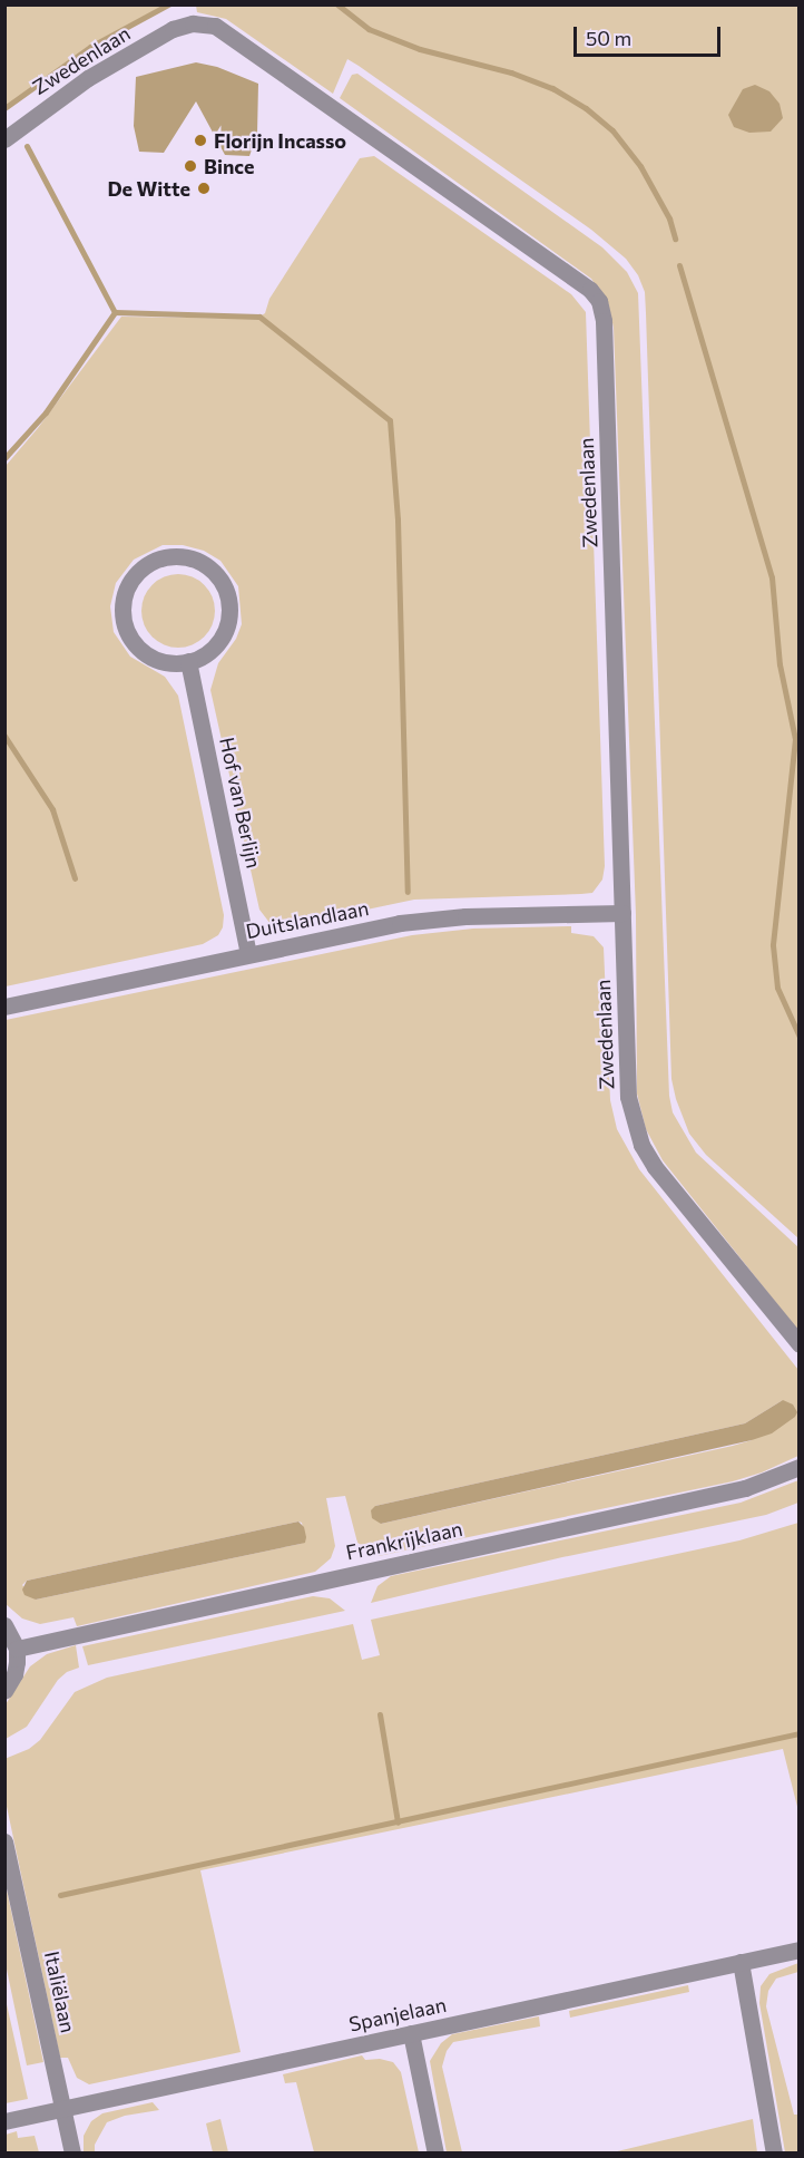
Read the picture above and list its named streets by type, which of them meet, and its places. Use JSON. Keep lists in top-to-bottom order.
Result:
{
  "streets": {
    "street": [
      "Zwedenlaan",
      "Hof van Berlijn",
      "Duitslandlaan",
      "Frankrijklaan",
      "Italiëlaan",
      "Spanjelaan"
    ]
  },
  "crossings": [
    ["Zwedenlaan", "Duitslandlaan"],
    ["Hof van Berlijn", "Duitslandlaan"],
    ["Italiëlaan", "Spanjelaan"]
  ],
  "places": ["Florijn Incasso", "Bince", "De Witte"],
  "scale_bar": "50 m"
}
